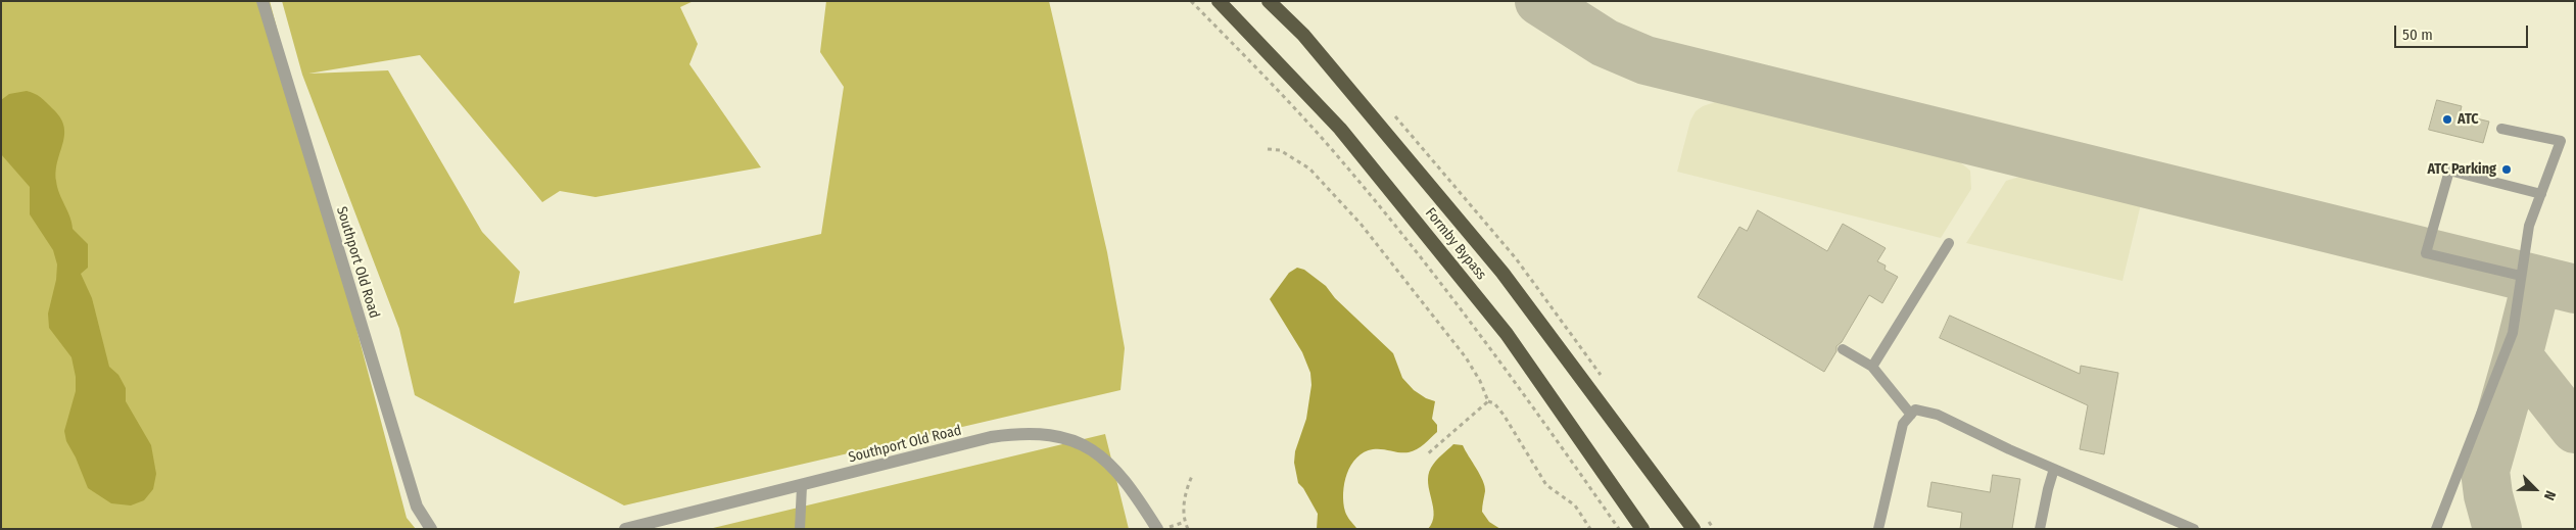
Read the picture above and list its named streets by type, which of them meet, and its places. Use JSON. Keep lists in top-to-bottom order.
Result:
{
  "streets": {
    "highway": ["Formby Bypass"],
    "street": ["Southport Old Road"]
  },
  "places": ["ATC", "ATC Parking"],
  "scale_bar": "50 m",
  "north": "bottom right"
}
